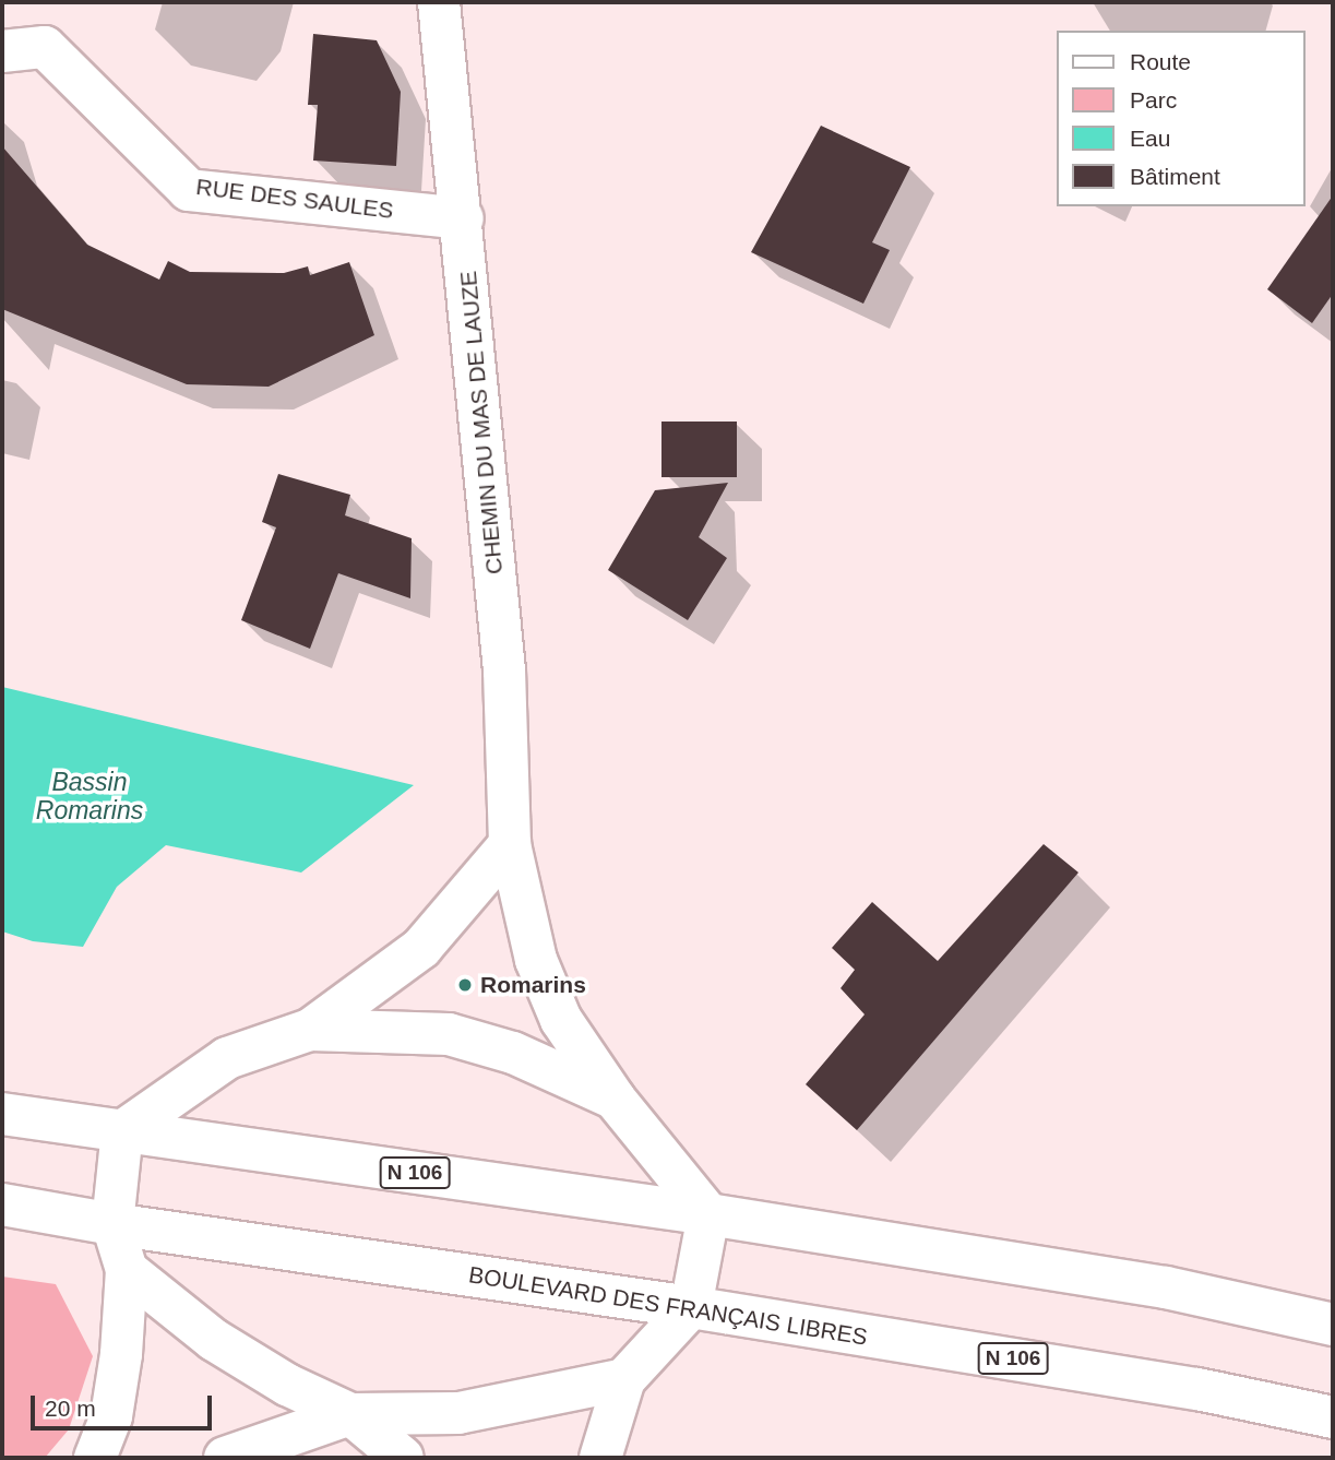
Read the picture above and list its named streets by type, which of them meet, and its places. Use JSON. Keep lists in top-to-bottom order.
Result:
{
  "streets": {
    "street": [
      "RUE DES SAULES",
      "CHEMIN DU MAS DE LAUZE",
      "N 106",
      "BOULEVARD DES FRANÇAIS LIBRES"
    ]
  },
  "crossings": [
    ["RUE DES SAULES", "CHEMIN DU MAS DE LAUZE"],
    ["CHEMIN DU MAS DE LAUZE", "N 106"]
  ],
  "water": ["Bassin Romarins"],
  "places": ["Romarins"],
  "legend": [
    "Route",
    "Parc",
    "Eau",
    "Bâtiment"
  ],
  "scale_bar": "20 m"
}
